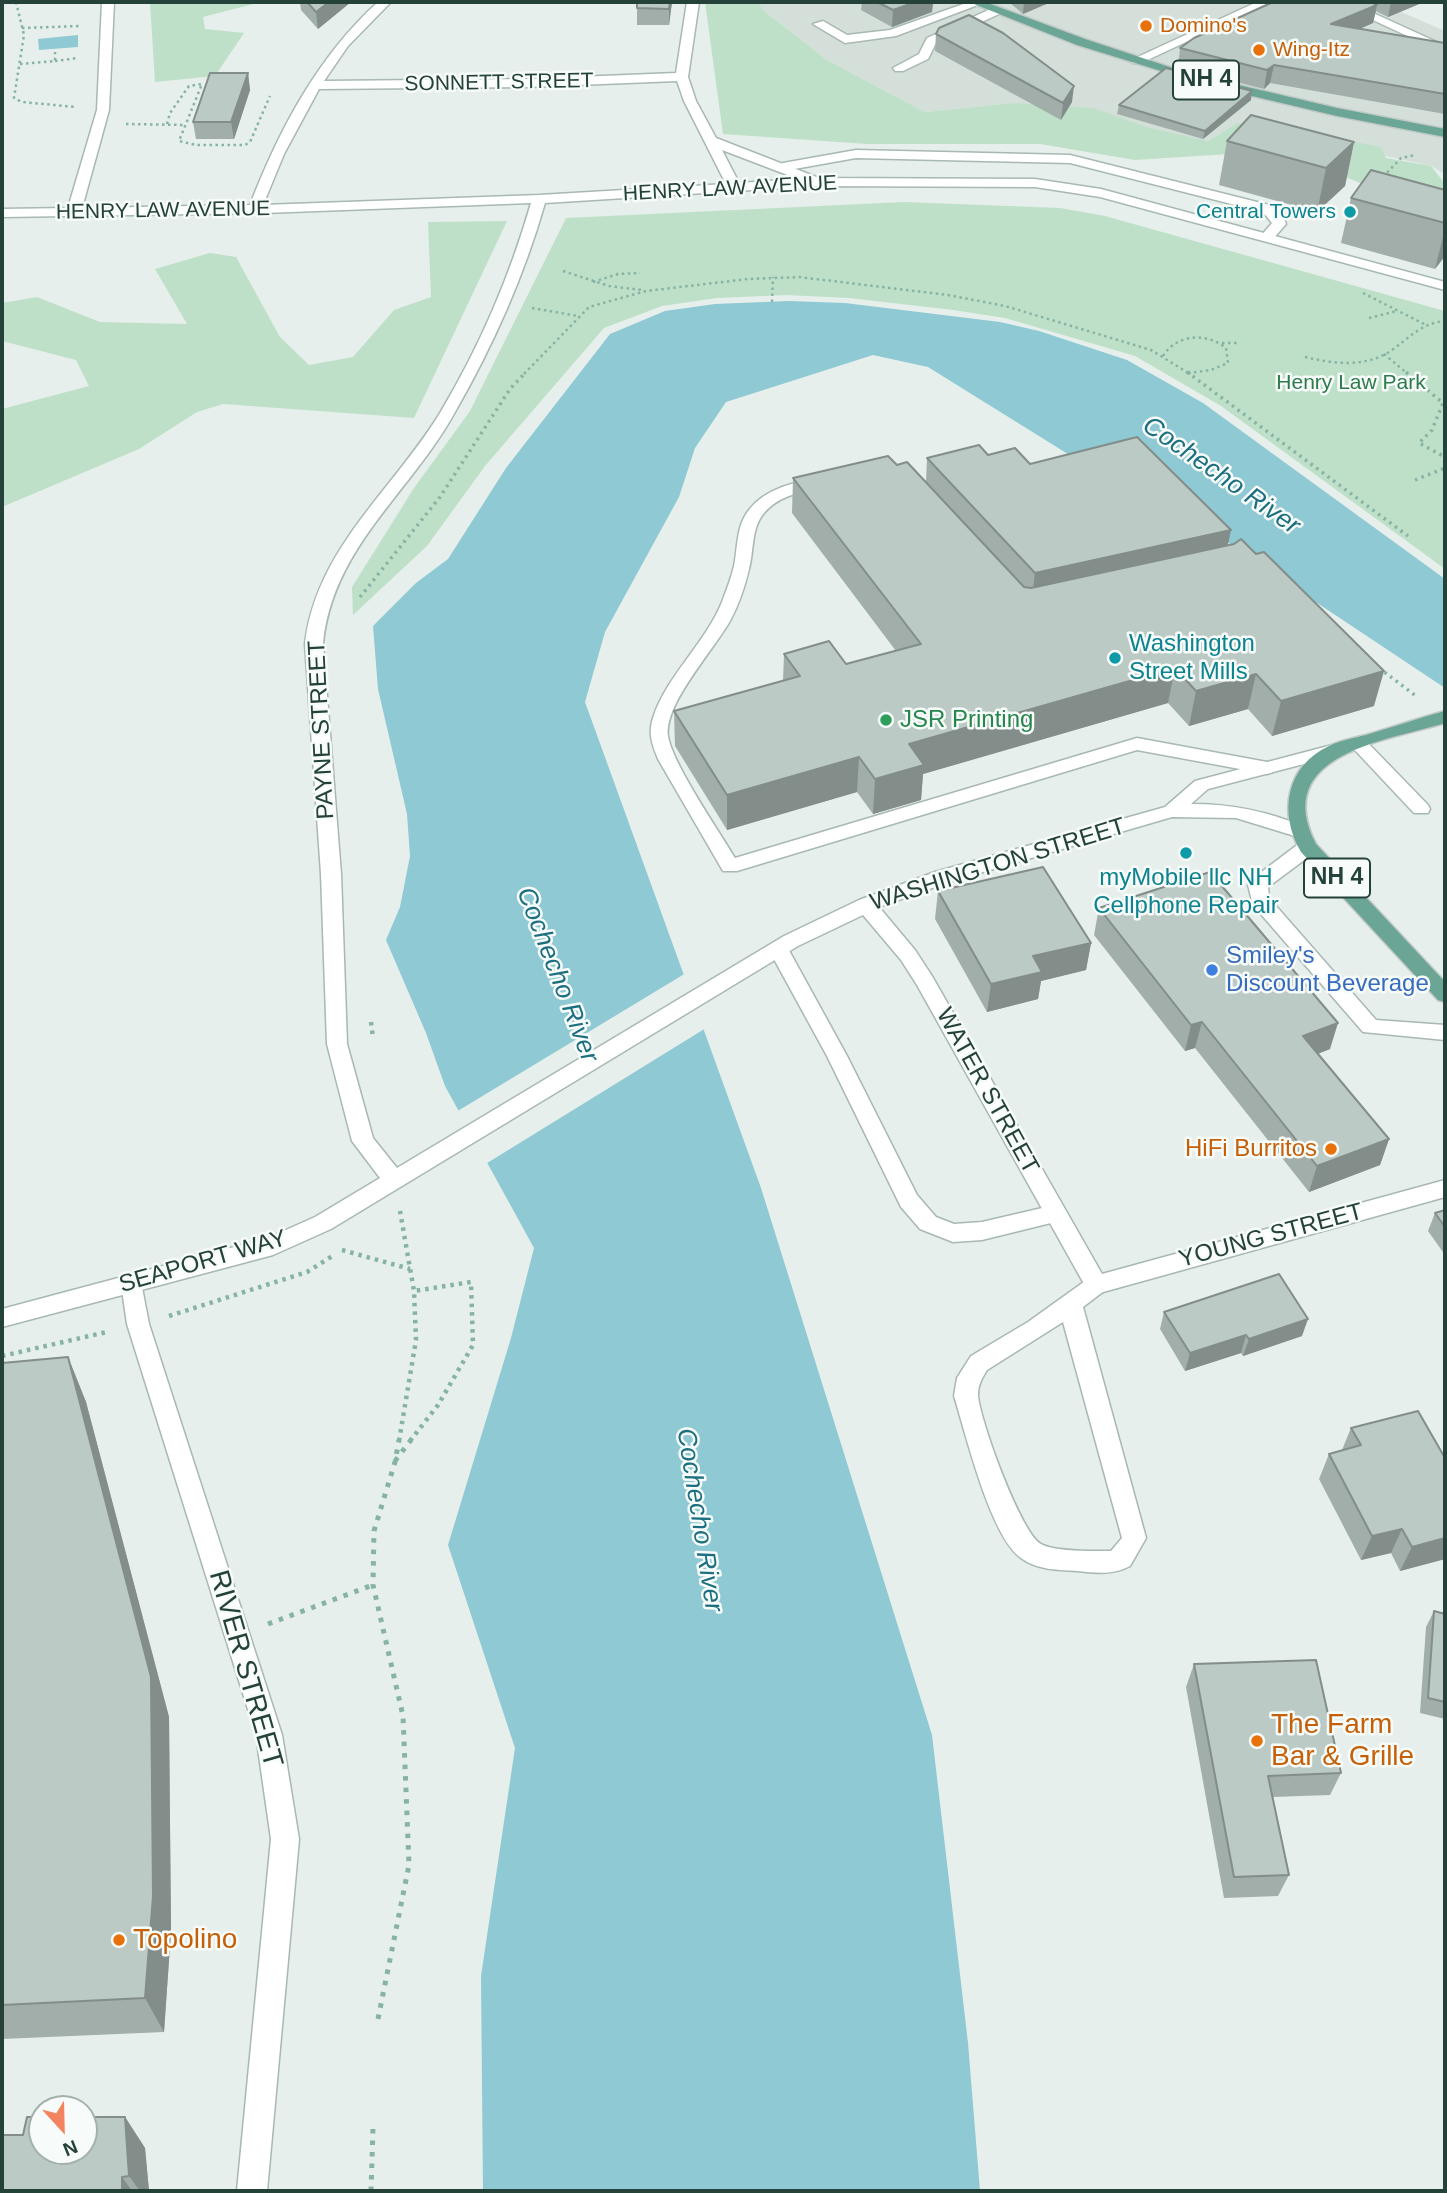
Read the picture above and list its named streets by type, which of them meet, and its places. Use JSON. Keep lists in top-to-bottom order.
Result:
{
  "streets": {
    "main road": ["NH 4", "WASHINGTON STREET"],
    "street": [
      "SONNETT STREET",
      "HENRY LAW AVENUE",
      "PAYNE STREET",
      "WATER STREET",
      "YOUNG STREET",
      "SEAPORT WAY",
      "RIVER STREET"
    ]
  },
  "crossings": [
    ["NH 4", "WASHINGTON STREET"],
    ["HENRY LAW AVENUE", "PAYNE STREET"],
    ["PAYNE STREET", "WASHINGTON STREET"],
    ["PAYNE STREET", "SEAPORT WAY"],
    ["WASHINGTON STREET", "WATER STREET"],
    ["WASHINGTON STREET", "SEAPORT WAY"],
    ["WATER STREET", "YOUNG STREET"],
    ["SEAPORT WAY", "RIVER STREET"]
  ],
  "water": ["Cochecho River"],
  "parks": ["Henry Law Park"],
  "places": [
    "Domino's",
    "Wing-Itz",
    "Central Towers",
    "Washington Street Mills",
    "JSR Printing",
    "myMobile llc NH Cellphone Repair",
    "Smiley's Discount Beverage",
    "HiFi Burritos",
    "The Farm Bar & Grille",
    "Topolino"
  ],
  "north": "bottom"
}
